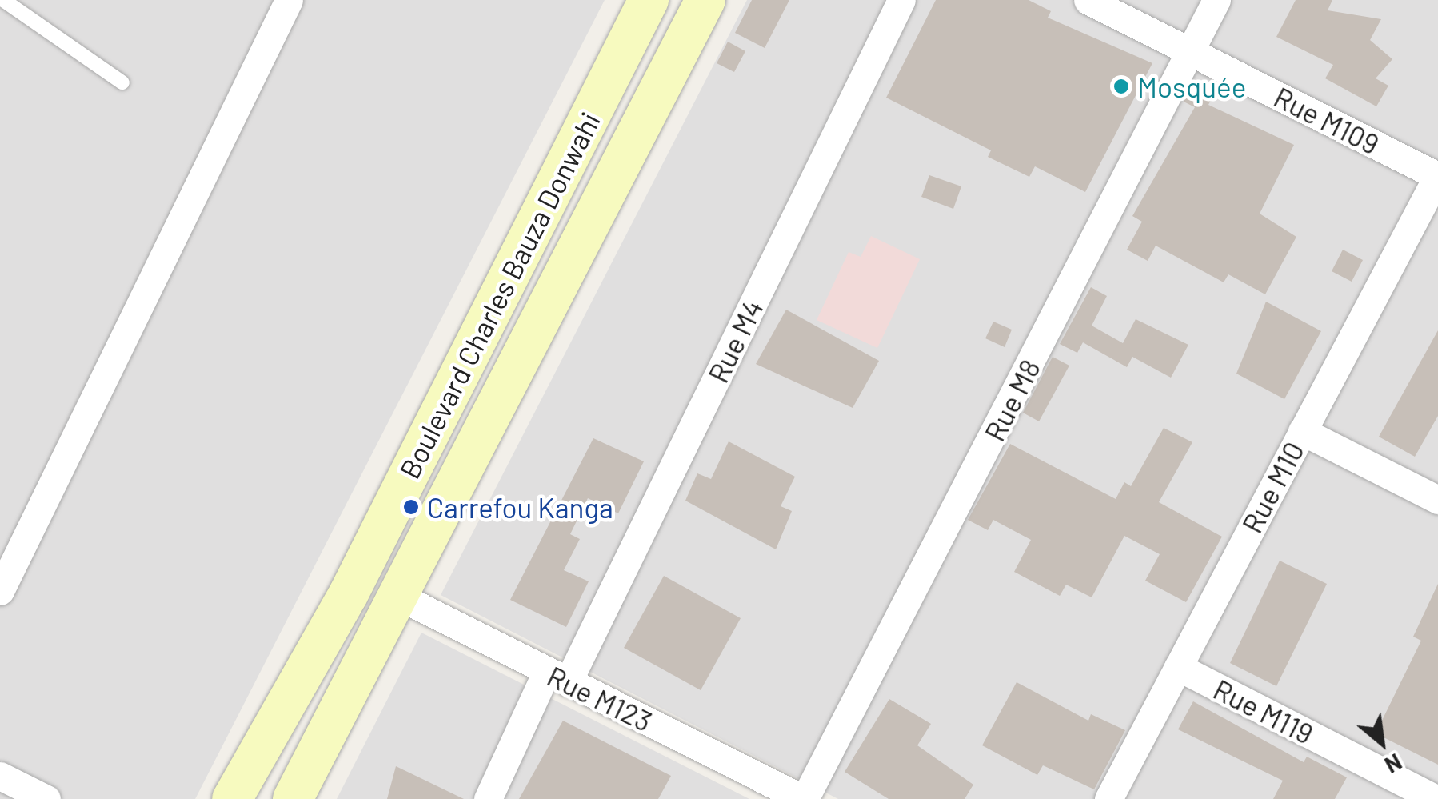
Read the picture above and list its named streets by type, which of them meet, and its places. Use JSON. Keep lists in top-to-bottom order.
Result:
{
  "streets": {
    "main road": ["Boulevard Charles Bauza Donwahi"],
    "street": [
      "Rue M109",
      "Rue M4",
      "Rue M8",
      "Rue M10",
      "Rue M123",
      "Rue M119"
    ]
  },
  "crossings": [
    ["Rue M109", "Rue M8"],
    ["Rue M109", "Rue M10"],
    ["Boulevard Charles Bauza Donwahi", "Rue M123"],
    ["Rue M4", "Rue M123"],
    ["Rue M8", "Rue M123"],
    ["Rue M10", "Rue M119"]
  ],
  "places": ["Mosquée", "Carrefou Kanga"],
  "north": "bottom right"
}
